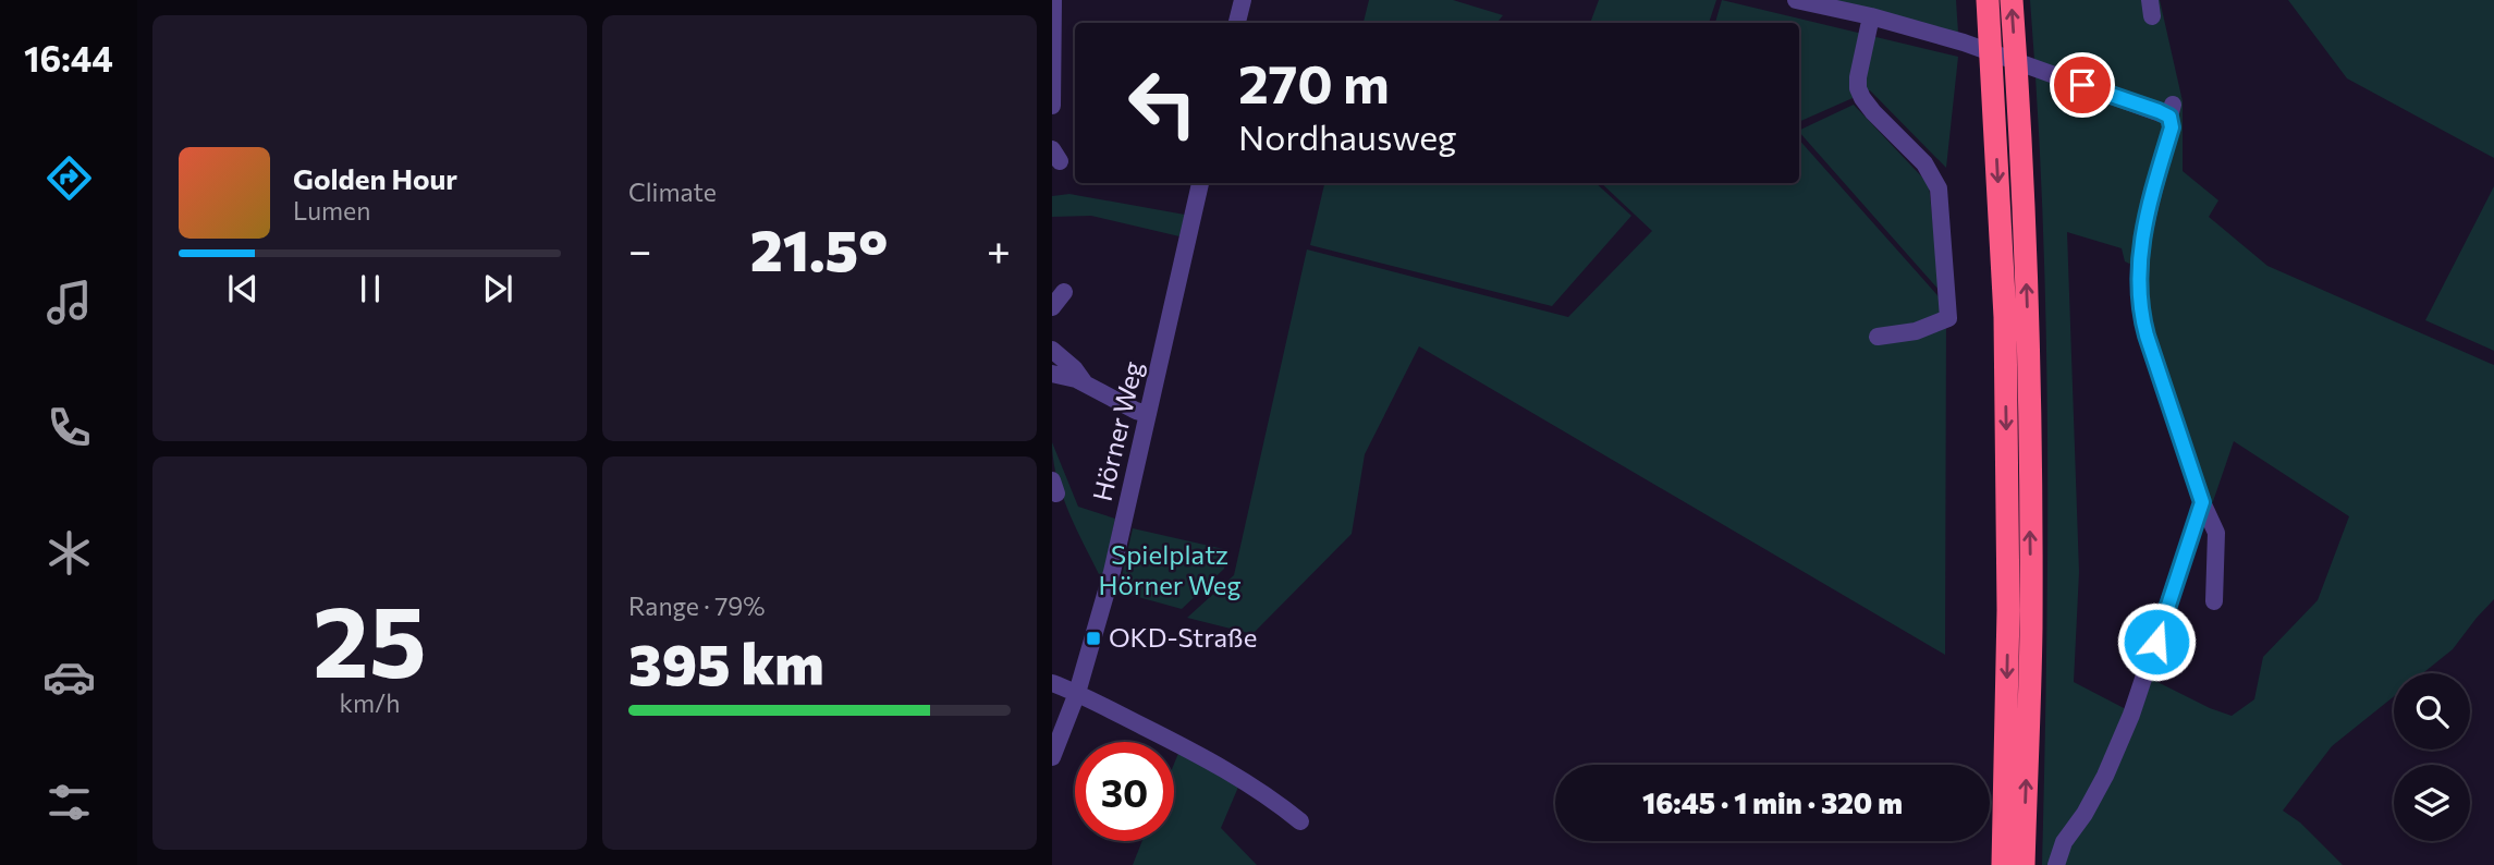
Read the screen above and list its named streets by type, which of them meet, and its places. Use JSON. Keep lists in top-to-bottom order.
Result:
{
  "streets": {
    "street": ["Hörner Weg"]
  },
  "parks": ["Spielplatz Hörner Weg"],
  "places": {
    "transit": ["OKD-Straße"]
  },
  "page": {
    "tabs": "16:44",
    "tile": [
      "Climate",
      ["25", "km/h"],
      ["Range · 79%", "395 km"]
    ],
    "turn": ["270 m", "Nordhausweg"],
    "song": ["Golden Hour", "Lumen"],
    "heat": ["−", "21.5°", "+"],
    "limit": "30",
    "trip": "16:45 · 1 min · 320 m"
  }
}
